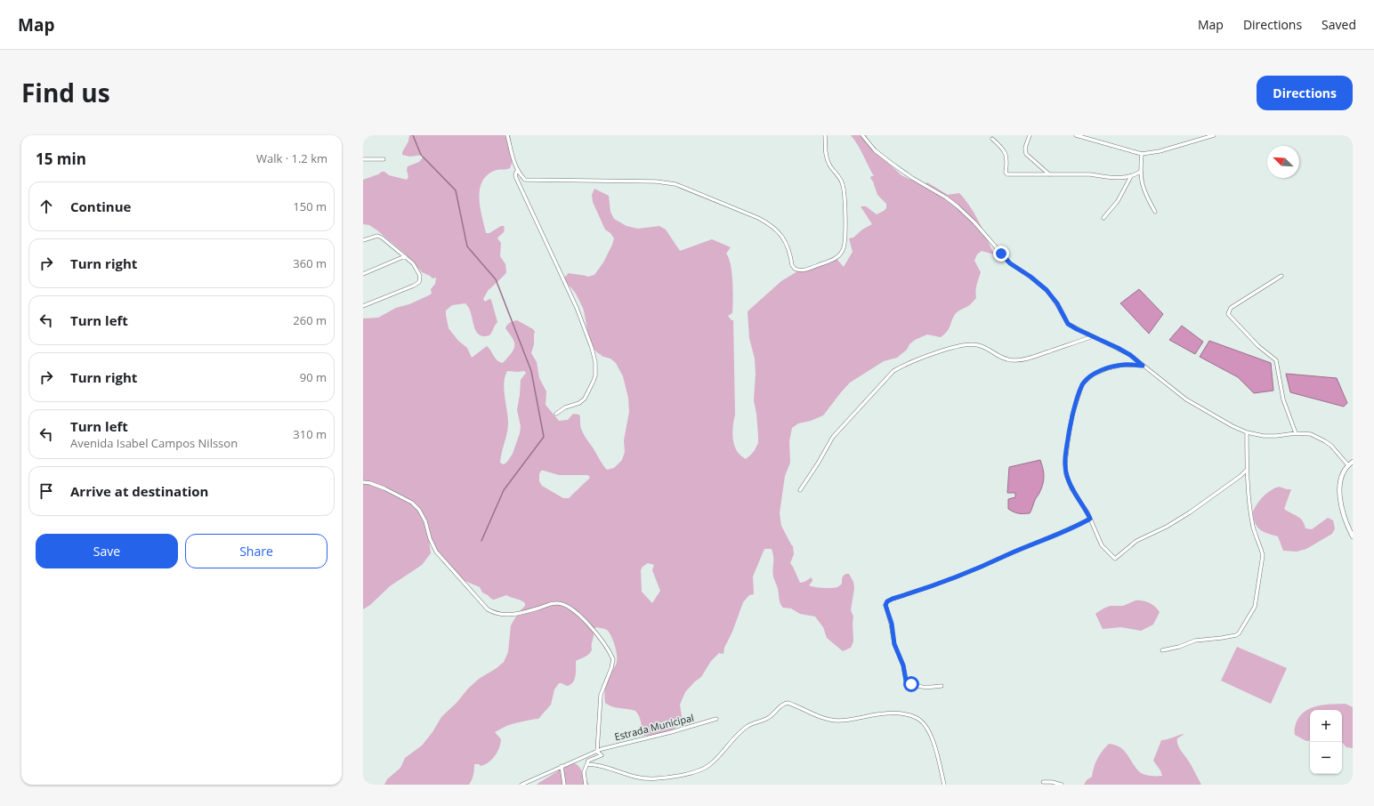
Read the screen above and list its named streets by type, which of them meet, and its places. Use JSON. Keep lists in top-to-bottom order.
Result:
{
  "streets": {
    "street": ["Estrada Municipal"]
  },
  "north": "top left",
  "page": {
    "header": "Map",
    "nav": ["Map", "Directions", "Saved"],
    "title": "Find us",
    "buttons": [
      "Directions",
      ["Save", "Share"]
    ],
    "heading": ["15 min", "Walk · 1.2 km"],
    "list": [
      ["Continue", "150 m"],
      ["Turn right", "360 m"],
      ["Turn left", "260 m"],
      ["Turn right", "90 m"],
      ["Turn left", "Avenida Isabel Campos Nilsson", "310 m"],
      "Arrive at destination"
    ],
    "map_buttons": ["+", "−"]
  }
}
